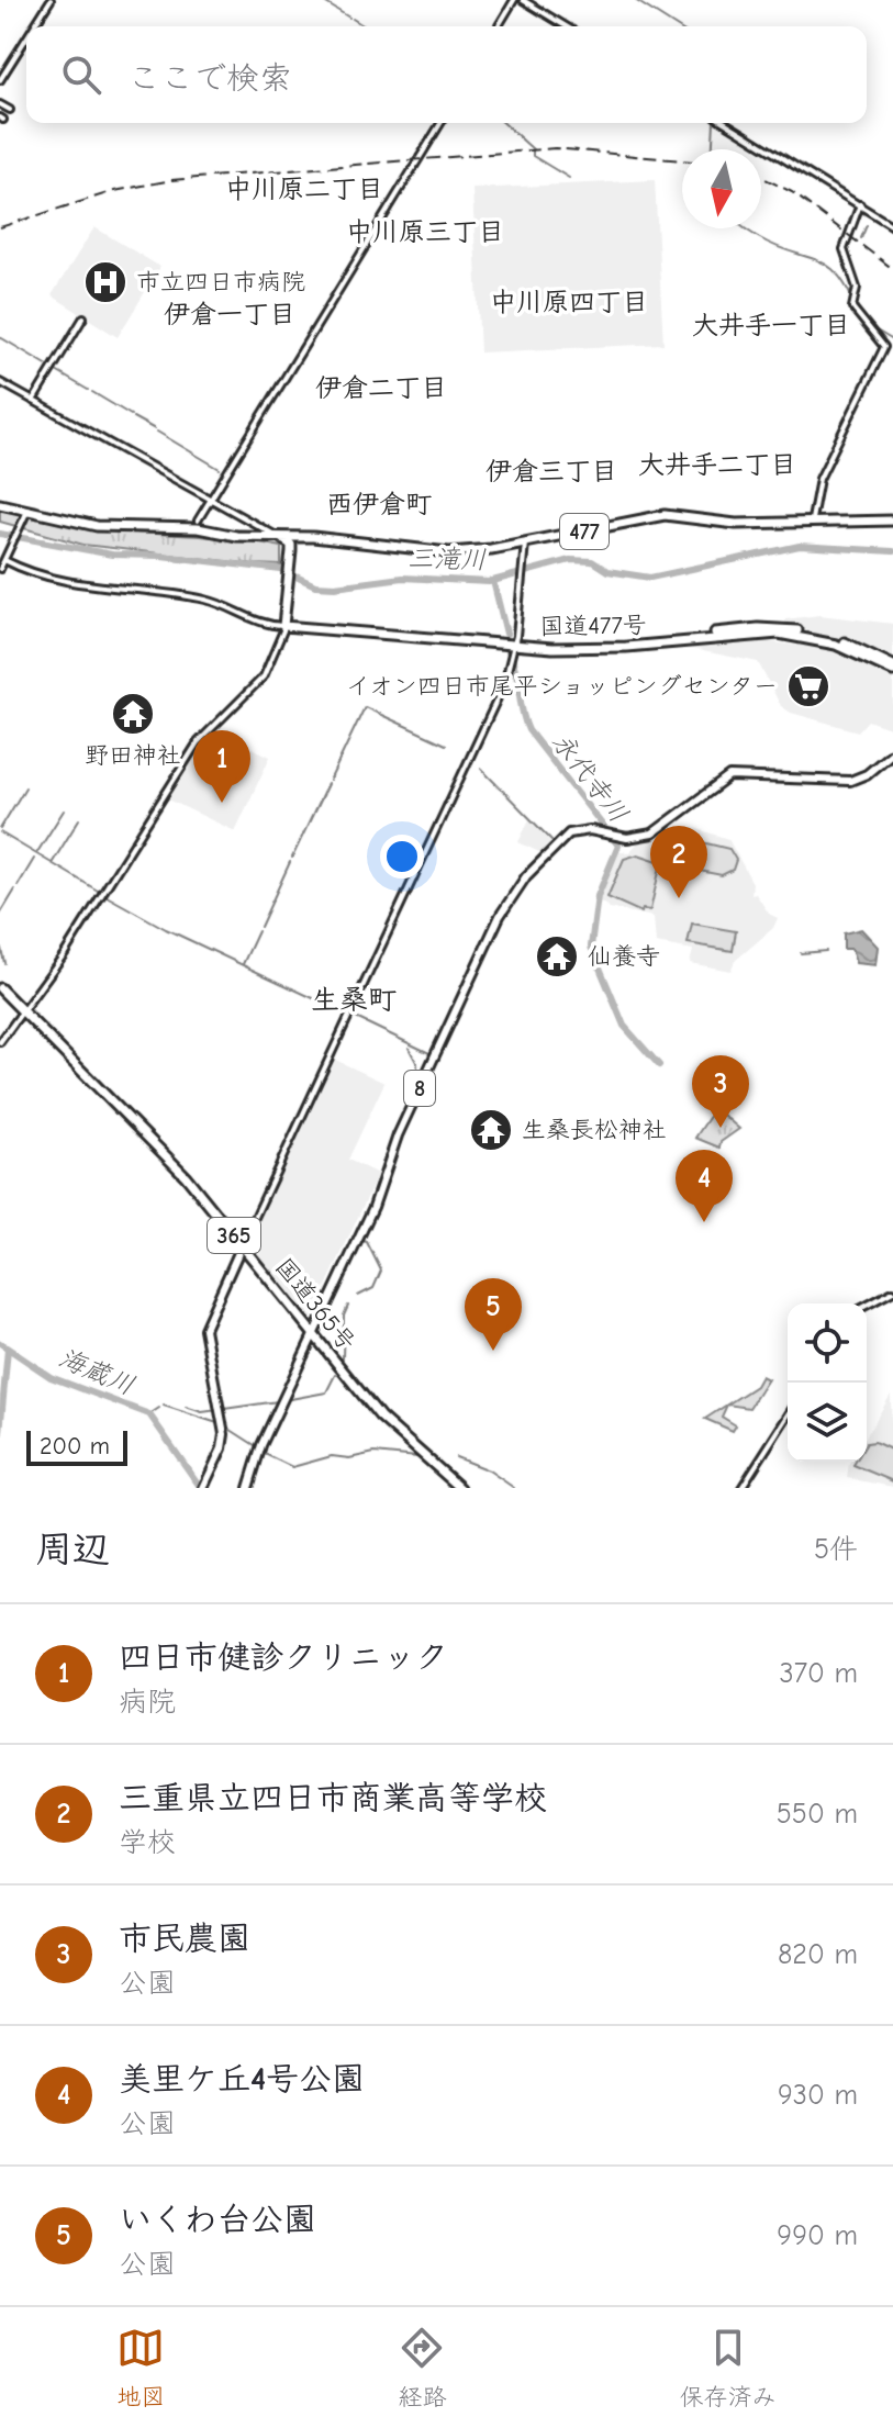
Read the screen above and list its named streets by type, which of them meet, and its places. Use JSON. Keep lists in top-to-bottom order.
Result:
{
  "streets": {
    "highway": [
      "477",
      "国道477号",
      "365",
      "国道365号"
    ],
    "main road": ["8"]
  },
  "crossings": [
    ["8", "国道365号"]
  ],
  "districts": [
    "中川原二丁目",
    "中川原三丁目",
    "中川原四丁目",
    "伊倉一丁目",
    "大井手一丁目",
    "伊倉二丁目",
    "大井手二丁目",
    "伊倉三丁目",
    "西伊倉町",
    "生桑町"
  ],
  "water": ["三滝川", "永代寺川", "海蔵川"],
  "places": {
    "hospital": ["市立四日市病院"],
    "supermarket": ["イオン四日市尾平ショッピングセンター"],
    "temple": ["野田神社", "仙養寺", "生桑長松神社"]
  },
  "scale_bar": "200 m",
  "north": "bottom",
  "page": {
    "search": "ここで検索",
    "pins": [
      "1",
      "2",
      "3",
      "4",
      "5"
    ],
    "scale": "200 m",
    "heading": ["周辺", "5件"],
    "list": [
      {
        "mark": "1",
        "name": "四日市健診クリニック",
        "note": "病院",
        "value": "370 m"
      },
      {
        "mark": "2",
        "name": "三重県立四日市商業高等学校",
        "note": "学校",
        "value": "550 m"
      },
      {
        "mark": "3",
        "name": "市民農園",
        "note": "公園",
        "value": "820 m"
      },
      {
        "mark": "4",
        "name": "美里ケ丘4号公園",
        "note": "公園",
        "value": "930 m"
      },
      {
        "mark": "5",
        "name": "いくわ台公園",
        "note": "公園",
        "value": "990 m"
      }
    ],
    "nav": ["地図", "経路", "保存済み"]
  }
}
